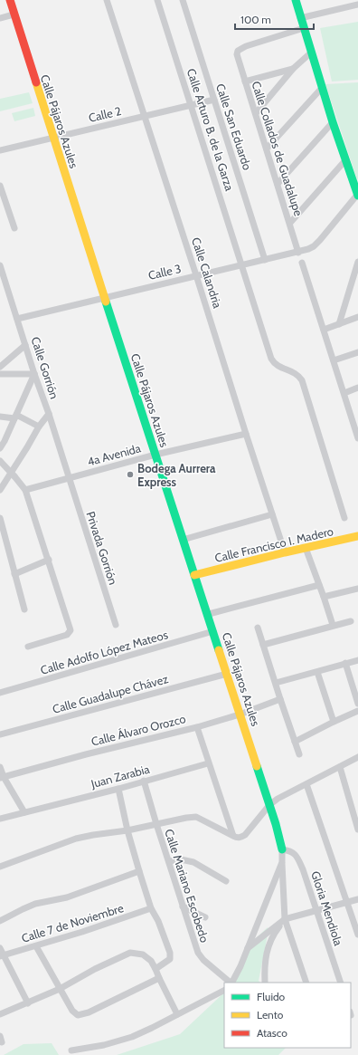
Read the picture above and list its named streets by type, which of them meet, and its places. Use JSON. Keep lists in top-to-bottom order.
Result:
{
  "streets": {
    "street": [
      "Calle 2",
      "Calle Pájaros Azules",
      "Calle San Eduardo",
      "Calle Arturo B. de la Garza",
      "Calle Collados de Guadalupe",
      "Calle 3",
      "Calle Calandria",
      "Calle Gorrión",
      "4a Avenida",
      "Calle Francisco I. Madero",
      "Privada Gorrión",
      "Calle Adolfo López Mateos",
      "Calle Guadalupe Chávez",
      "Calle Álvaro Orozco",
      "Juan Zarabia",
      "Calle Mariano Escobedo",
      "Gloria Mendiola",
      "Calle 7 de Noviembre"
    ]
  },
  "crossings": [
    ["Calle 2", "Calle Pájaros Azules"],
    ["Calle 2", "Calle San Eduardo"],
    ["Calle 2", "Calle Arturo B. de la Garza"],
    ["Calle 2", "Calle Calandria"],
    ["Calle Pájaros Azules", "Calle 3"],
    ["Calle Pájaros Azules", "4a Avenida"],
    ["Calle Pájaros Azules", "Calle Francisco I. Madero"],
    ["Calle Pájaros Azules", "Calle Adolfo López Mateos"],
    ["Calle Pájaros Azules", "Calle Guadalupe Chávez"],
    ["Calle Pájaros Azules", "Calle Álvaro Orozco"],
    ["Calle Pájaros Azules", "Gloria Mendiola"],
    ["Calle San Eduardo", "Calle 3"],
    ["Calle Arturo B. de la Garza", "Calle 3"],
    ["Calle Collados de Guadalupe", "Calle 3"],
    ["Calle 3", "Calle Calandria"],
    ["Calle 3", "Calle Gorrión"],
    ["Calle Calandria", "4a Avenida"],
    ["Calle Calandria", "Calle Francisco I. Madero"],
    ["Calle Gorrión", "4a Avenida"],
    ["Calle Gorrión", "Privada Gorrión"],
    ["4a Avenida", "Privada Gorrión"],
    ["Juan Zarabia", "Calle Mariano Escobedo"]
  ],
  "places": ["Bodega Aurrera Express"],
  "legend": ["Fluido", "Lento", "Atasco"],
  "scale_bar": "100 m"
}
